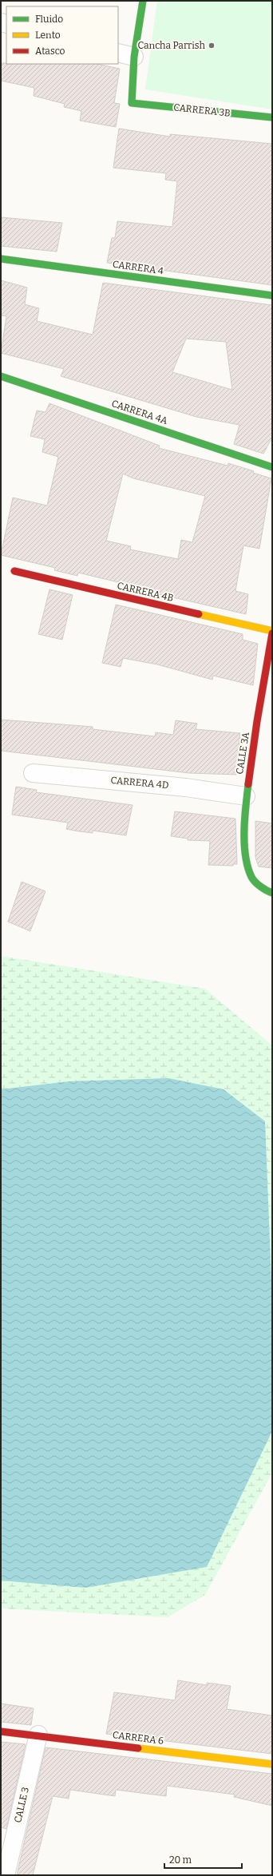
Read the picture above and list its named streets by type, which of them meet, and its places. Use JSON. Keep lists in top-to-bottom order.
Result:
{
  "streets": {
    "street": [
      "CARRERA 3B",
      "CARRERA 4",
      "CARRERA 4A",
      "CARRERA 4B",
      "CALLE 3A",
      "CARRERA 4D",
      "CARRERA 6",
      "CALLE 3"
    ]
  },
  "crossings": [
    ["CARRERA 4B", "CALLE 3A"],
    ["CALLE 3A", "CARRERA 4D"],
    ["CARRERA 6", "CALLE 3"]
  ],
  "places": ["Cancha Parrish"],
  "legend": ["Fluido", "Lento", "Atasco"],
  "scale_bar": "20 m"
}
